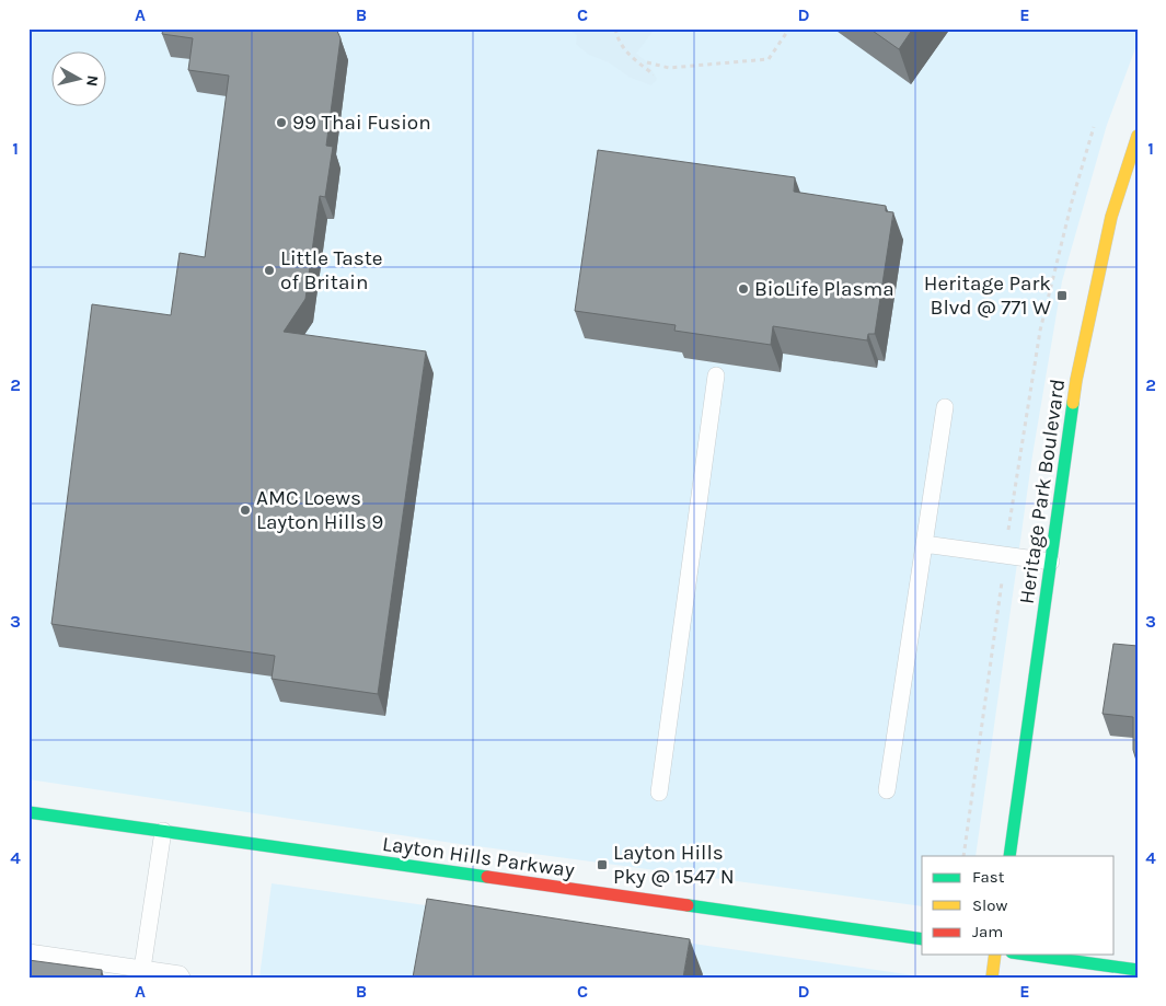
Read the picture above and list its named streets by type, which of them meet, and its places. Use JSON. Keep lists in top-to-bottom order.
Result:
{
  "streets": {
    "street": ["Heritage Park Boulevard", "Layton Hills Parkway"]
  },
  "places": {
    "other": [
      "99 Thai Fusion",
      "Little Taste of Britain",
      "BioLife Plasma",
      "AMC Loews Layton Hills 9"
    ],
    "transit": ["Heritage Park Blvd @ 771 W", "Layton Hills Pky @ 1547 N"]
  },
  "legend": ["Fast", "Slow", "Jam"],
  "north": "right",
  "grid": {
    "columns": [
      "A",
      "B",
      "C",
      "D",
      "E"
    ],
    "rows": [
      "1",
      "2",
      "3",
      "4"
    ]
  }
}
